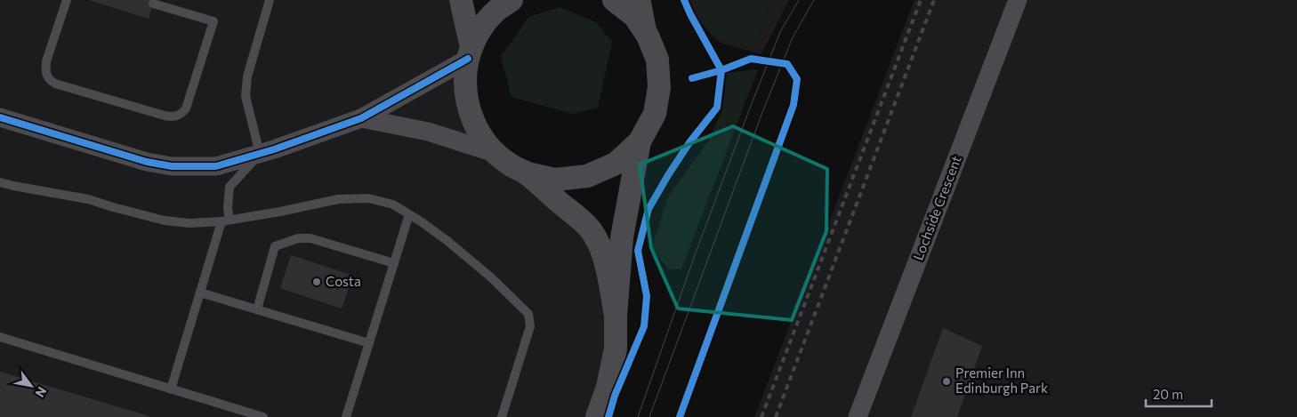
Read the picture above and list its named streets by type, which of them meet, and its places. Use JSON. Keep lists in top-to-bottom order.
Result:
{
  "streets": {
    "street": ["Lochside Crescent"]
  },
  "places": ["Costa", "Premier Inn Edinburgh Park"],
  "scale_bar": "20 m",
  "north": "bottom right"
}
